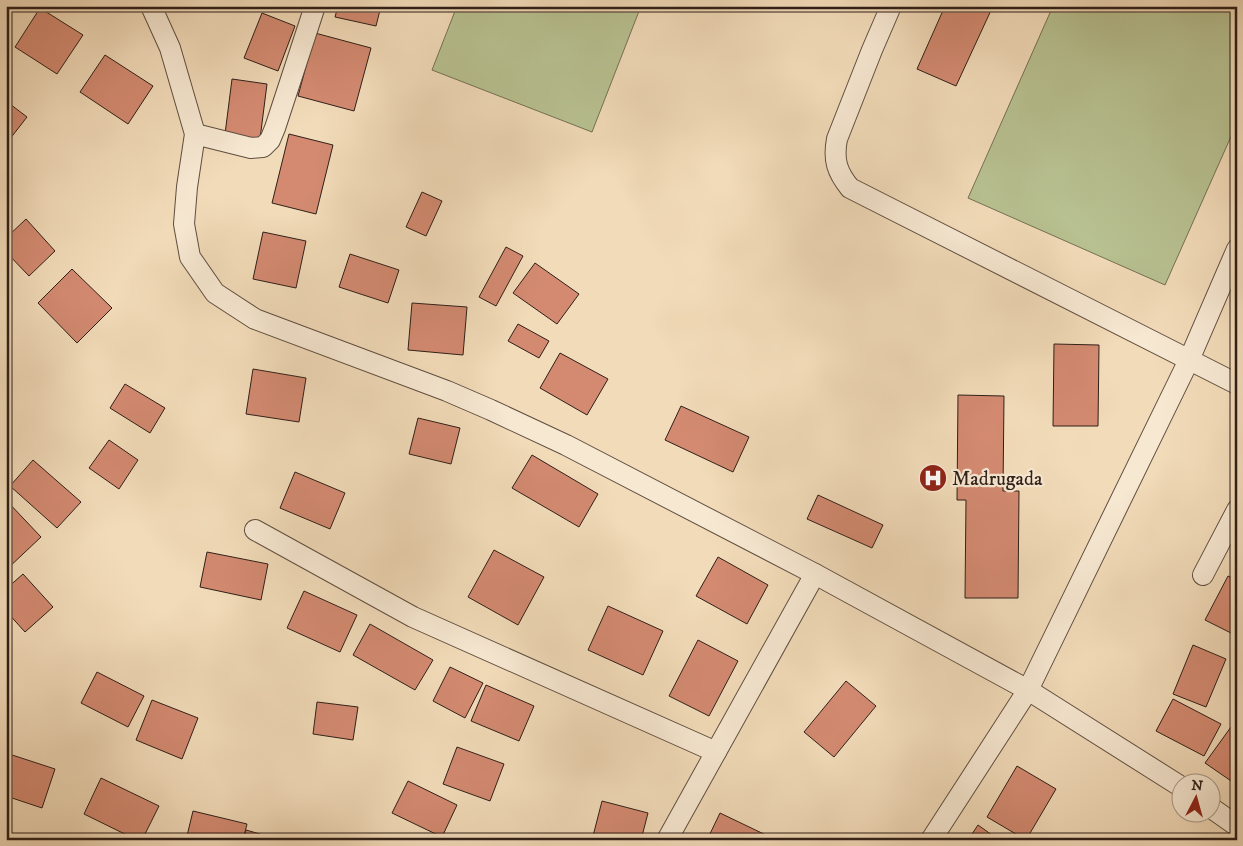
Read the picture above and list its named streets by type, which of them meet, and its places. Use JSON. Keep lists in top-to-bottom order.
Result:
{
  "places": {
    "hospital": ["Madrugada"]
  },
  "north": "top"
}
